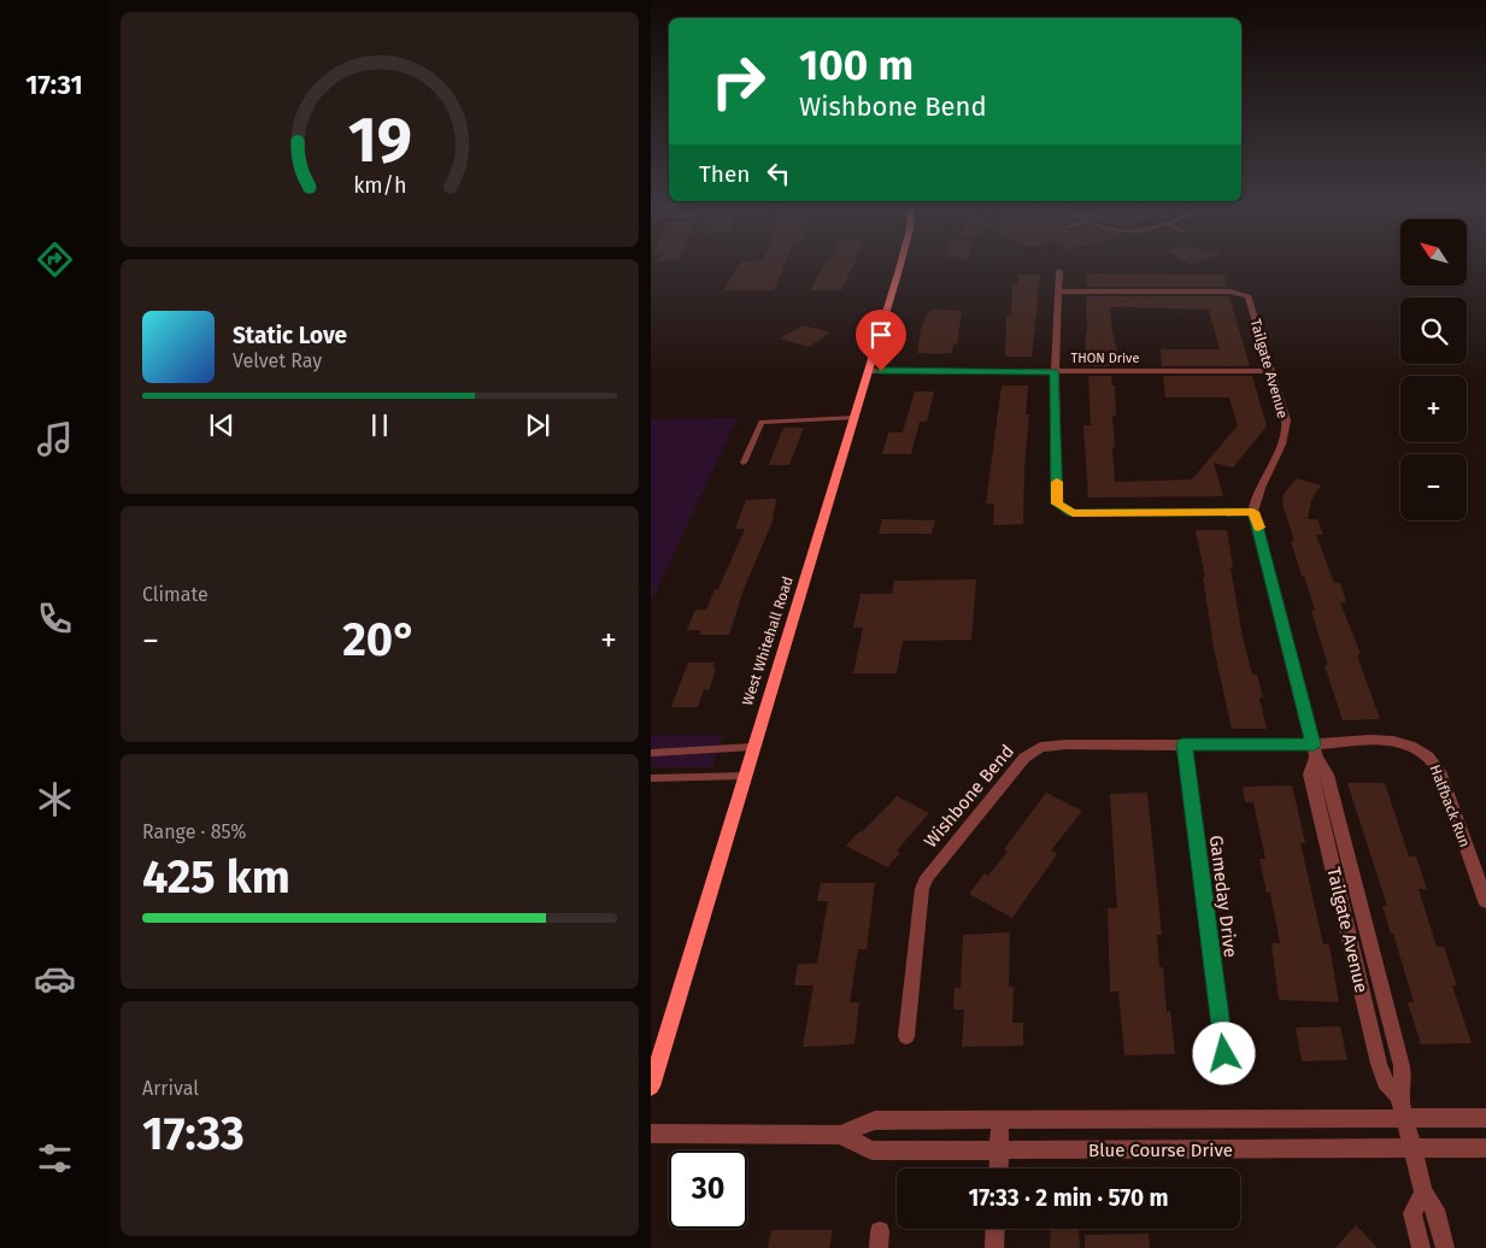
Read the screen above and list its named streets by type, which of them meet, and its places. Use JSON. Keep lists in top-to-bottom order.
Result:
{
  "streets": {
    "main road": ["West Whitehall Road"],
    "street": [
      "THON Drive",
      "Tailgate Avenue",
      "Wishbone Bend",
      "Halfback Run",
      "Gameday Drive",
      "Blue Course Drive"
    ]
  },
  "crossings": [
    ["THON Drive", "Tailgate Avenue"],
    ["THON Drive", "West Whitehall Road"],
    ["Tailgate Avenue", "Wishbone Bend"],
    ["Tailgate Avenue", "Halfback Run"],
    ["Tailgate Avenue", "Blue Course Drive"],
    ["Wishbone Bend", "Halfback Run"],
    ["Wishbone Bend", "Gameday Drive"]
  ],
  "north": "top left",
  "page": {
    "tabs": "17:31",
    "turn": ["100 m", "Wishbone Bend"],
    "then": "Then",
    "map_buttons": ["+", "−"],
    "song": ["Static Love", "Velvet Ray"],
    "tile": [
      "Climate",
      ["Range · 85%", "425 km"],
      ["Arrival", "17:33"]
    ],
    "heat": ["−", "20°", "+"],
    "limit": "30",
    "trip": "17:33 · 2 min · 570 m",
    "gauge": ["19", "km/h"]
  }
}
